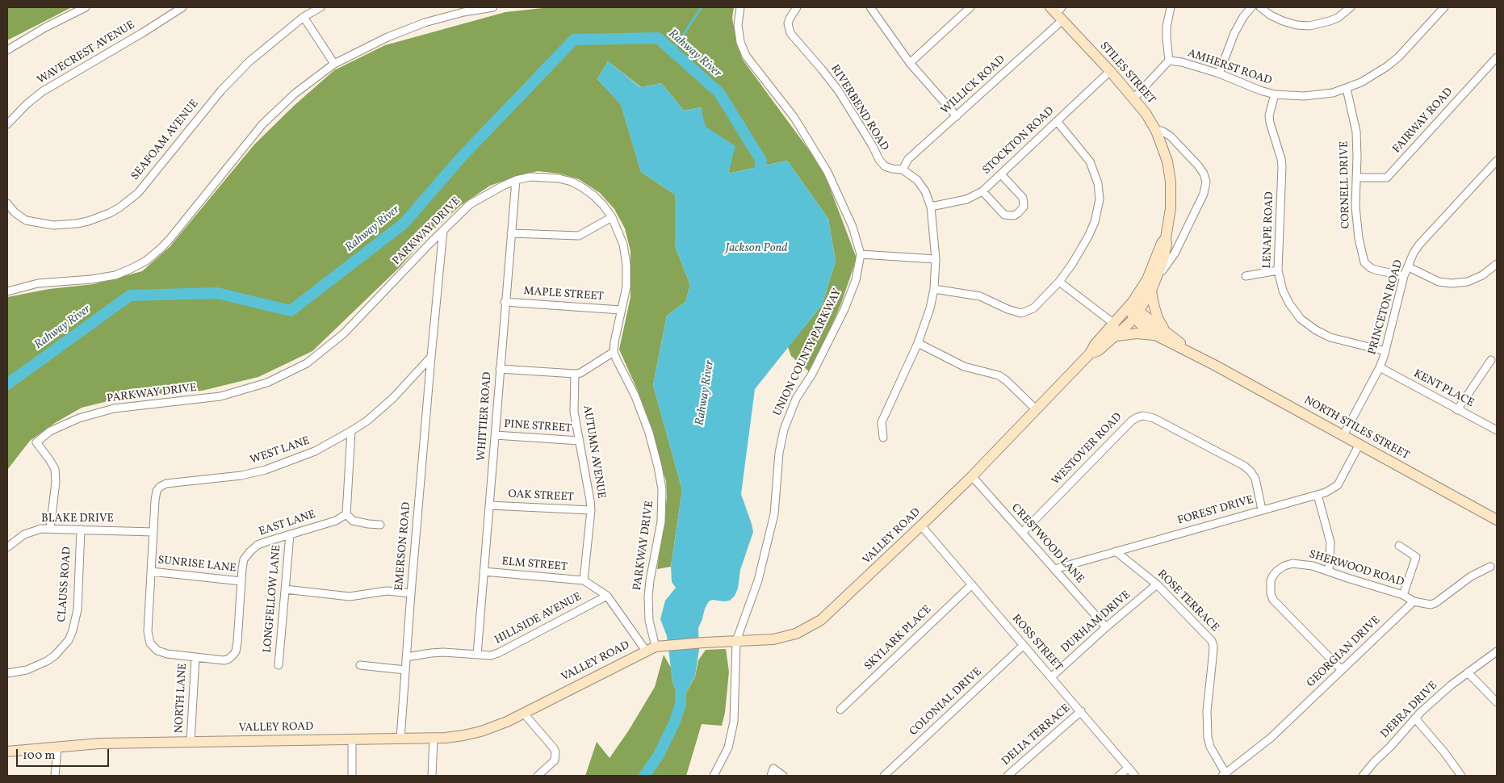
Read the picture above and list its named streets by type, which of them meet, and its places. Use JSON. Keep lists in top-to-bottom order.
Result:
{
  "streets": {
    "street": [
      "WAVECREST AVENUE",
      "AMHERST ROAD",
      "STILES STREET",
      "WILLICK ROAD",
      "RIVERBEND ROAD",
      "FAIRWAY ROAD",
      "SEAFOAM AVENUE",
      "STOCKTON ROAD",
      "CORNELL DRIVE",
      "LENAPE ROAD",
      "PARKWAY DRIVE",
      "MAPLE STREET",
      "PRINCETON ROAD",
      "UNION COUNTY PARKWAY",
      "KENT PLACE",
      "WHITTIER ROAD",
      "PINE STREET",
      "NORTH STILES STREET",
      "WESTOVER ROAD",
      "WEST LANE",
      "AUTUMN AVENUE",
      "OAK STREET",
      "FOREST DRIVE",
      "BLAKE DRIVE",
      "EAST LANE",
      "VALLEY ROAD",
      "CRESTWOOD LANE",
      "EMERSON ROAD",
      "SUNRISE LANE",
      "ELM STREET",
      "SHERWOOD ROAD",
      "CLAUSS ROAD",
      "LONGFELLOW LANE",
      "ROSE TERRACE",
      "HILLSIDE AVENUE",
      "DURHAM DRIVE",
      "SKYLARK PLACE",
      "ROSS STREET",
      "GEORGIAN DRIVE",
      "NORTH LANE",
      "COLONIAL DRIVE",
      "DEBRA DRIVE",
      "DELIA TERRACE"
    ]
  },
  "crossings": [
    ["AMHERST ROAD", "CORNELL DRIVE"],
    ["AMHERST ROAD", "LENAPE ROAD"],
    ["STILES STREET", "WILLICK ROAD"],
    ["STILES STREET", "STOCKTON ROAD"],
    ["STILES STREET", "NORTH STILES STREET"],
    ["STILES STREET", "VALLEY ROAD"],
    ["WILLICK ROAD", "RIVERBEND ROAD"],
    ["RIVERBEND ROAD", "STOCKTON ROAD"],
    ["FAIRWAY ROAD", "CORNELL DRIVE"],
    ["CORNELL DRIVE", "PRINCETON ROAD"],
    ["LENAPE ROAD", "PRINCETON ROAD"],
    ["PARKWAY DRIVE", "MAPLE STREET"],
    ["PARKWAY DRIVE", "WHITTIER ROAD"],
    ["PARKWAY DRIVE", "BLAKE DRIVE"],
    ["PARKWAY DRIVE", "VALLEY ROAD"],
    ["MAPLE STREET", "WHITTIER ROAD"],
    ["PRINCETON ROAD", "KENT PLACE"],
    ["PRINCETON ROAD", "NORTH STILES STREET"],
    ["UNION COUNTY PARKWAY", "VALLEY ROAD"],
    ["WHITTIER ROAD", "PINE STREET"],
    ["WHITTIER ROAD", "OAK STREET"],
    ["WHITTIER ROAD", "ELM STREET"],
    ["WHITTIER ROAD", "HILLSIDE AVENUE"],
    ["PINE STREET", "AUTUMN AVENUE"],
    ["NORTH STILES STREET", "FOREST DRIVE"],
    ["NORTH STILES STREET", "VALLEY ROAD"],
    ["WESTOVER ROAD", "FOREST DRIVE"],
    ["WESTOVER ROAD", "CRESTWOOD LANE"],
    ["WEST LANE", "BLAKE DRIVE"],
    ["WEST LANE", "EAST LANE"],
    ["WEST LANE", "EMERSON ROAD"],
    ["WEST LANE", "SUNRISE LANE"],
    ["WEST LANE", "NORTH LANE"],
    ["AUTUMN AVENUE", "OAK STREET"],
    ["AUTUMN AVENUE", "ELM STREET"],
    ["FOREST DRIVE", "CRESTWOOD LANE"],
    ["FOREST DRIVE", "ROSE TERRACE"],
    ["BLAKE DRIVE", "CLAUSS ROAD"],
    ["EAST LANE", "SUNRISE LANE"],
    ["EAST LANE", "LONGFELLOW LANE"],
    ["EAST LANE", "NORTH LANE"],
    ["VALLEY ROAD", "CRESTWOOD LANE"],
    ["VALLEY ROAD", "EMERSON ROAD"],
    ["VALLEY ROAD", "ROSS STREET"],
    ["VALLEY ROAD", "NORTH LANE"],
    ["CRESTWOOD LANE", "DURHAM DRIVE"],
    ["EMERSON ROAD", "HILLSIDE AVENUE"],
    ["SHERWOOD ROAD", "GEORGIAN DRIVE"],
    ["ROSE TERRACE", "DURHAM DRIVE"],
    ["ROSE TERRACE", "GEORGIAN DRIVE"],
    ["DURHAM DRIVE", "ROSS STREET"],
    ["SKYLARK PLACE", "ROSS STREET"],
    ["ROSS STREET", "COLONIAL DRIVE"],
    ["ROSS STREET", "DELIA TERRACE"]
  ],
  "water": ["Rahway River", "Jackson Pond"],
  "scale_bar": "100 m"
}
